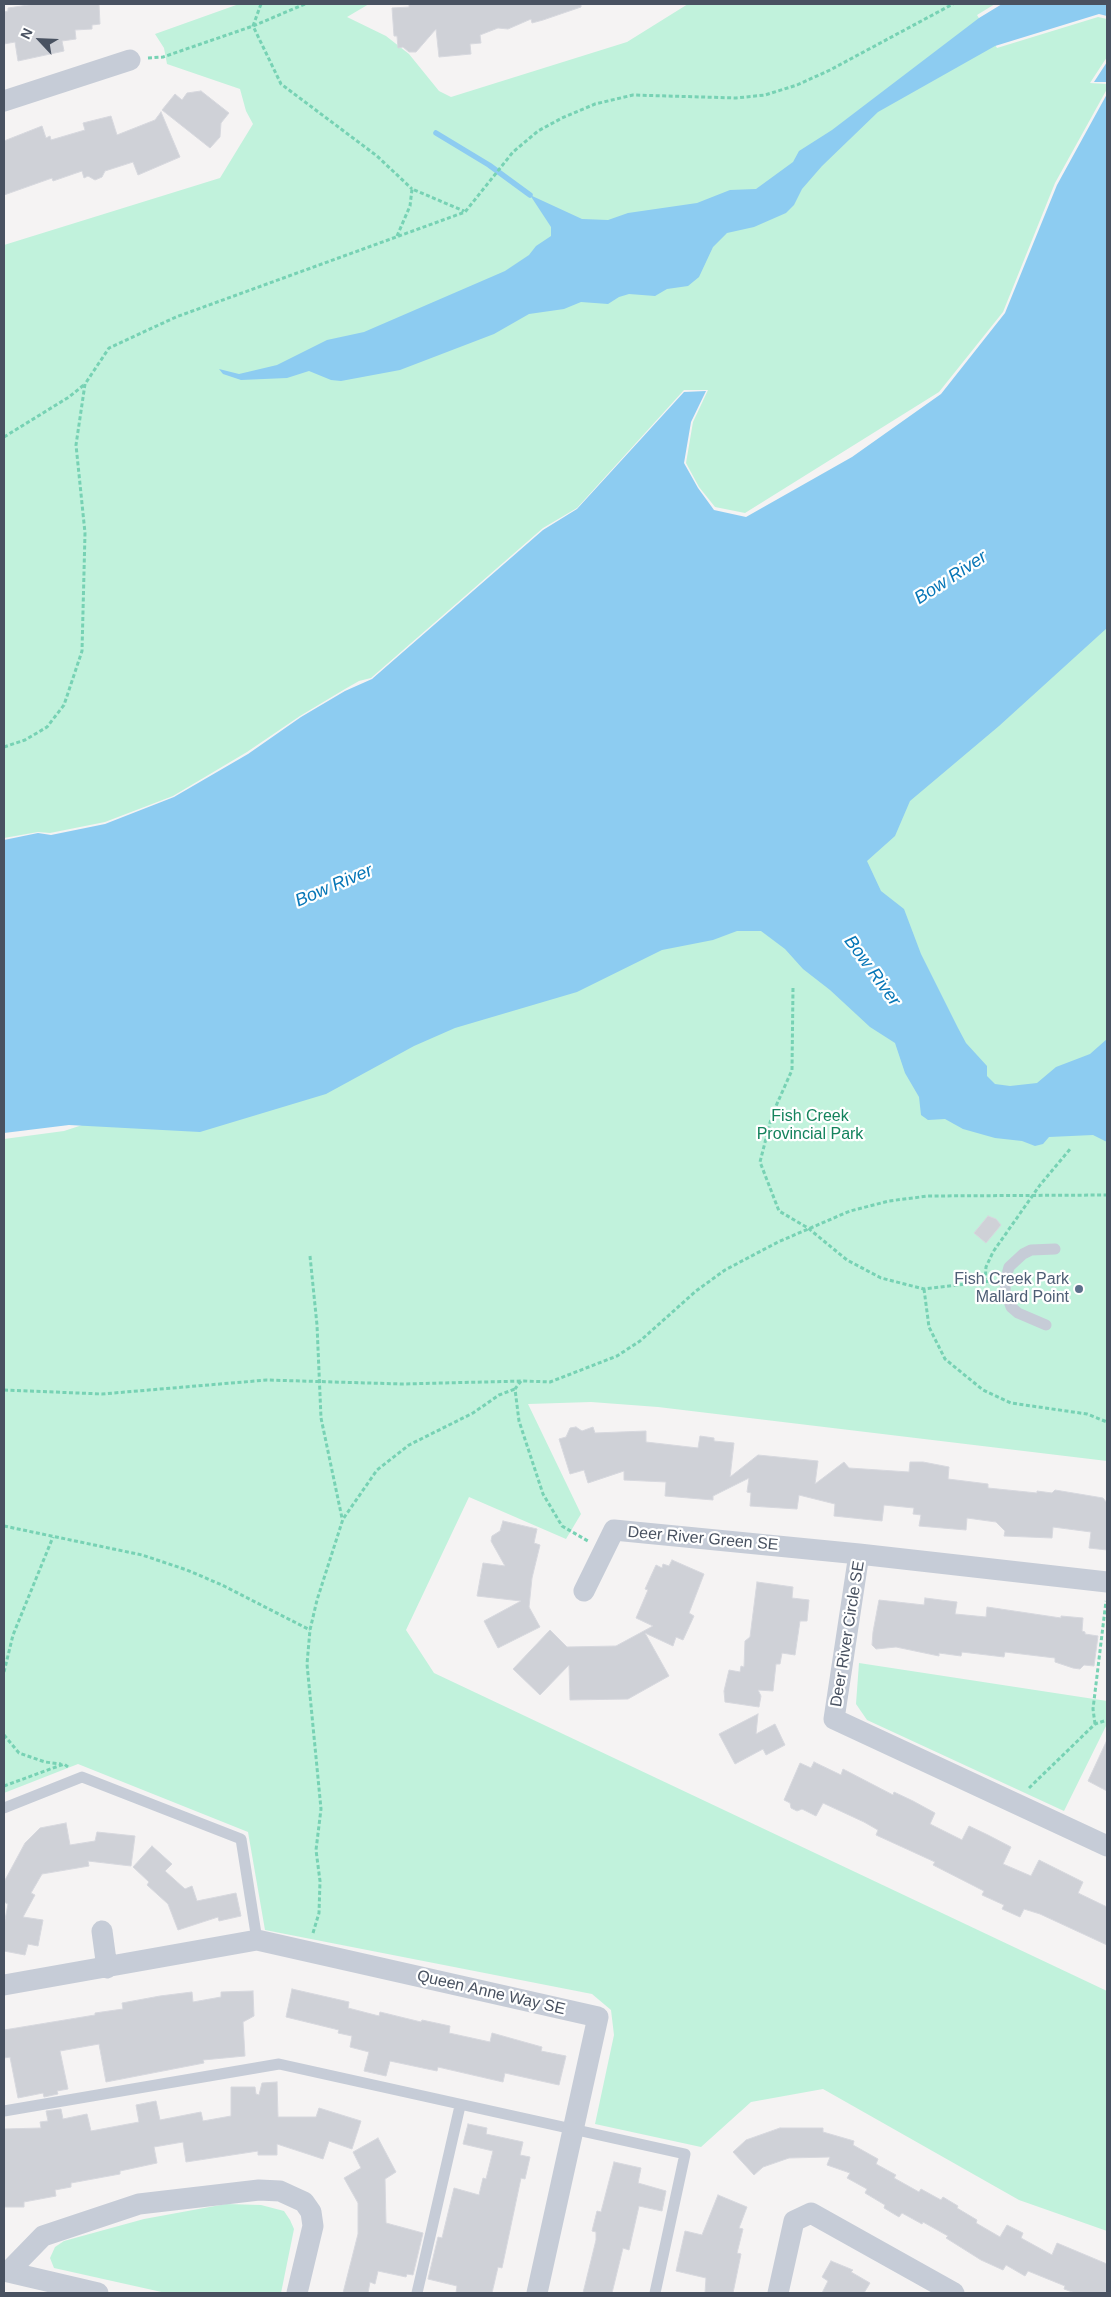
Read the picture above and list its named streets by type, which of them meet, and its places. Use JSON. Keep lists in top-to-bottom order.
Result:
{
  "streets": {
    "street": ["Deer River Green SE", "Deer River Circle SE", "Queen Anne Way SE"]
  },
  "crossings": [
    ["Deer River Green SE", "Deer River Circle SE"]
  ],
  "water": ["Bow River"],
  "parks": ["Fish Creek Provincial Park"],
  "places": ["Fish Creek Park Mallard Point"],
  "north": "top left"
}
